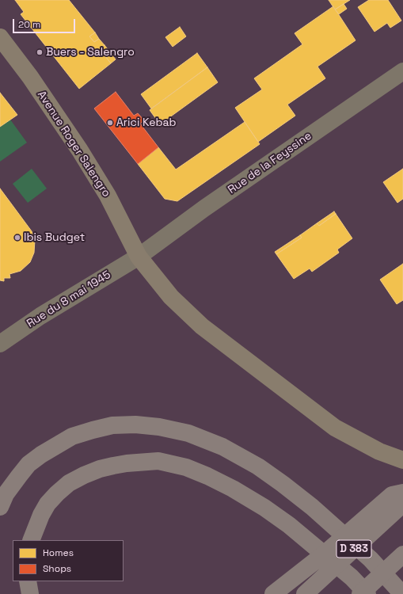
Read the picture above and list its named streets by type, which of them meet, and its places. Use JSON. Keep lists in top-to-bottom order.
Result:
{
  "streets": {
    "highway": ["D 383"],
    "main road": ["Avenue Roger Salengro"],
    "street": ["Rue de la Feyssine", "Rue du 8 mai 1945"]
  },
  "crossings": [
    ["Avenue Roger Salengro", "Rue de la Feyssine"],
    ["Avenue Roger Salengro", "Rue du 8 mai 1945"],
    ["Rue de la Feyssine", "Rue du 8 mai 1945"]
  ],
  "places": ["Buers - Salengro", "Arici Kebab", "Ibis Budget"],
  "legend": ["Homes", "Shops"],
  "scale_bar": "20 m"
}
